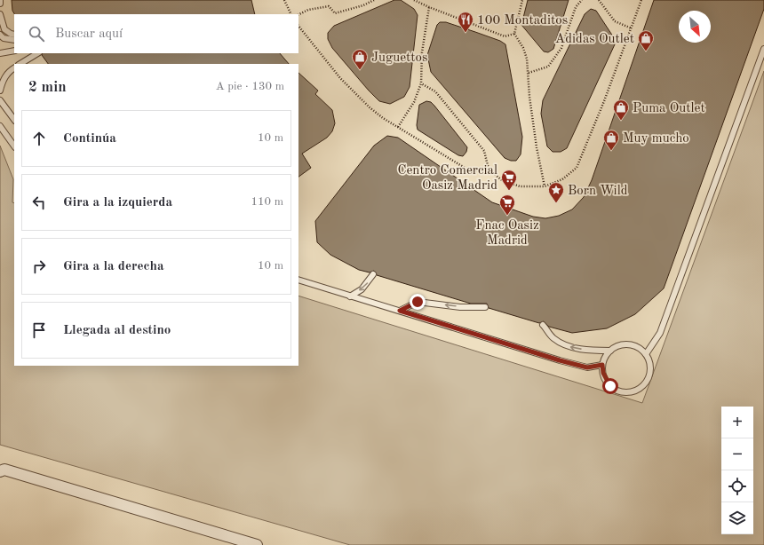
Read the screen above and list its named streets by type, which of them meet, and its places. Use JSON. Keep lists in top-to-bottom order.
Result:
{
  "places": {
    "restaurant": ["100 Montaditos"],
    "shop": [
      "Adidas Outlet",
      "Juguettos",
      "Puma Outlet",
      "Muy mucho"
    ],
    "supermarket": ["Centro Comercial Oasiz Madrid", "Fnac Oasiz Madrid"],
    "place": ["Born Wild"]
  },
  "north": "bottom right",
  "page": {
    "search": "Buscar aquí",
    "heading": ["2 min", "A pie · 130 m"],
    "list": [
      ["Continúa", "10 m"],
      ["Gira a la izquierda", "110 m"],
      ["Gira a la derecha", "10 m"],
      "Llegada al destino"
    ],
    "map_buttons": ["+", "−"]
  }
}
